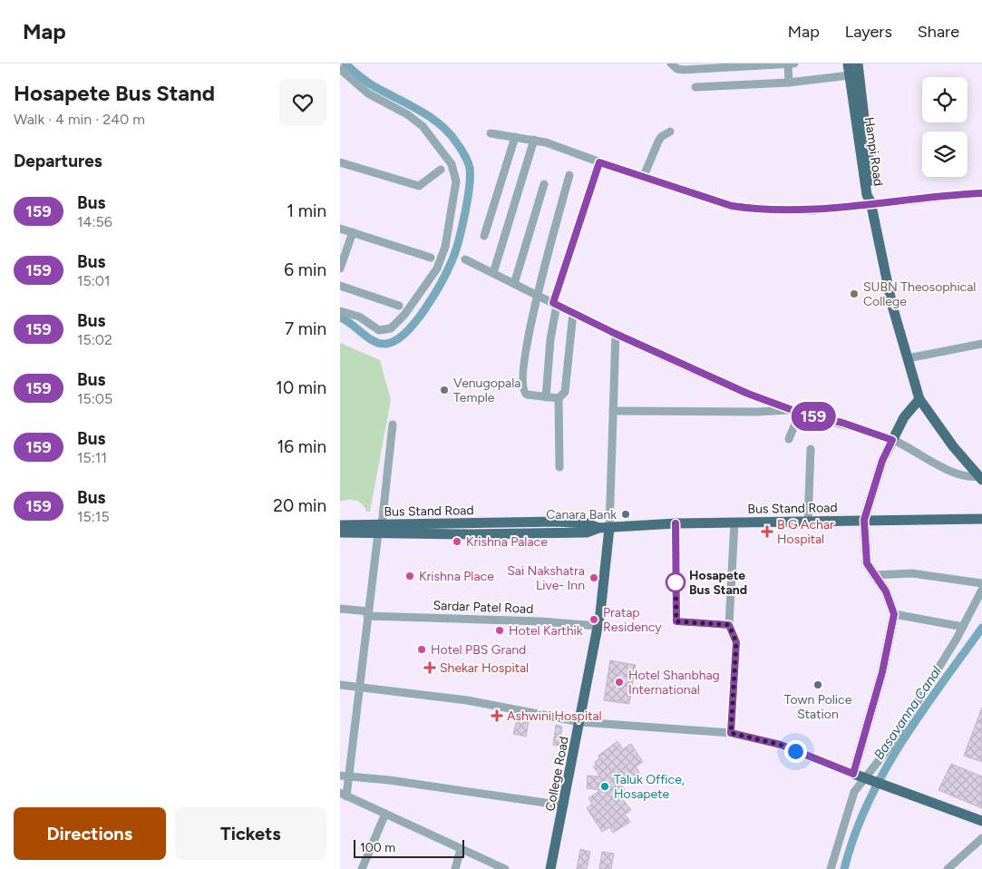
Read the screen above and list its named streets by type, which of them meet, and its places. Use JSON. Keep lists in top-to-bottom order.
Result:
{
  "streets": {
    "main road": ["Hampi Road", "Bus Stand Road", "College Road"],
    "street": ["Sardar Patel Road"]
  },
  "crossings": [
    ["Bus Stand Road", "College Road"],
    ["Sardar Patel Road", "College Road"]
  ],
  "water": ["Basavanna Canal"],
  "places": {
    "other": [
      "SUBN Theosophical College",
      "Venugopala Temple",
      "Canara Bank",
      "Krishna Palace",
      "Krishna Place",
      "Sai Nakshatra Live- Inn",
      "Hosapete Bus Stand",
      "Pratap Residency",
      "Hotel Karthik",
      "Hotel PBS Grand",
      "Hotel Shanbhag International",
      "Town Police Station",
      "Taluk Office, Hosapete"
    ],
    "health": ["B G Achar Hospital", "Shekar Hospital", "Ashwini Hospital"]
  },
  "lines": ["bus line 159"],
  "scale_bar": "100 m",
  "page": {
    "header": "Map",
    "nav": ["Map", "Layers", "Share"],
    "heading": [
      ["Hosapete Bus Stand", "Walk · 4 min · 240 m"],
      "Departures"
    ],
    "on_map": "159",
    "list": [
      {
        "mark": "159",
        "name": "Bus",
        "note": "14:56",
        "value": "1 min"
      },
      {
        "mark": "159",
        "name": "Bus",
        "note": "15:01",
        "value": "6 min"
      },
      {
        "mark": "159",
        "name": "Bus",
        "note": "15:02",
        "value": "7 min"
      },
      {
        "mark": "159",
        "name": "Bus",
        "note": "15:05",
        "value": "10 min"
      },
      {
        "mark": "159",
        "name": "Bus",
        "note": "15:11",
        "value": "16 min"
      },
      {
        "mark": "159",
        "name": "Bus",
        "note": "15:15",
        "value": "20 min"
      }
    ],
    "buttons": ["Directions", "Tickets"],
    "scale": "100 m"
  }
}
